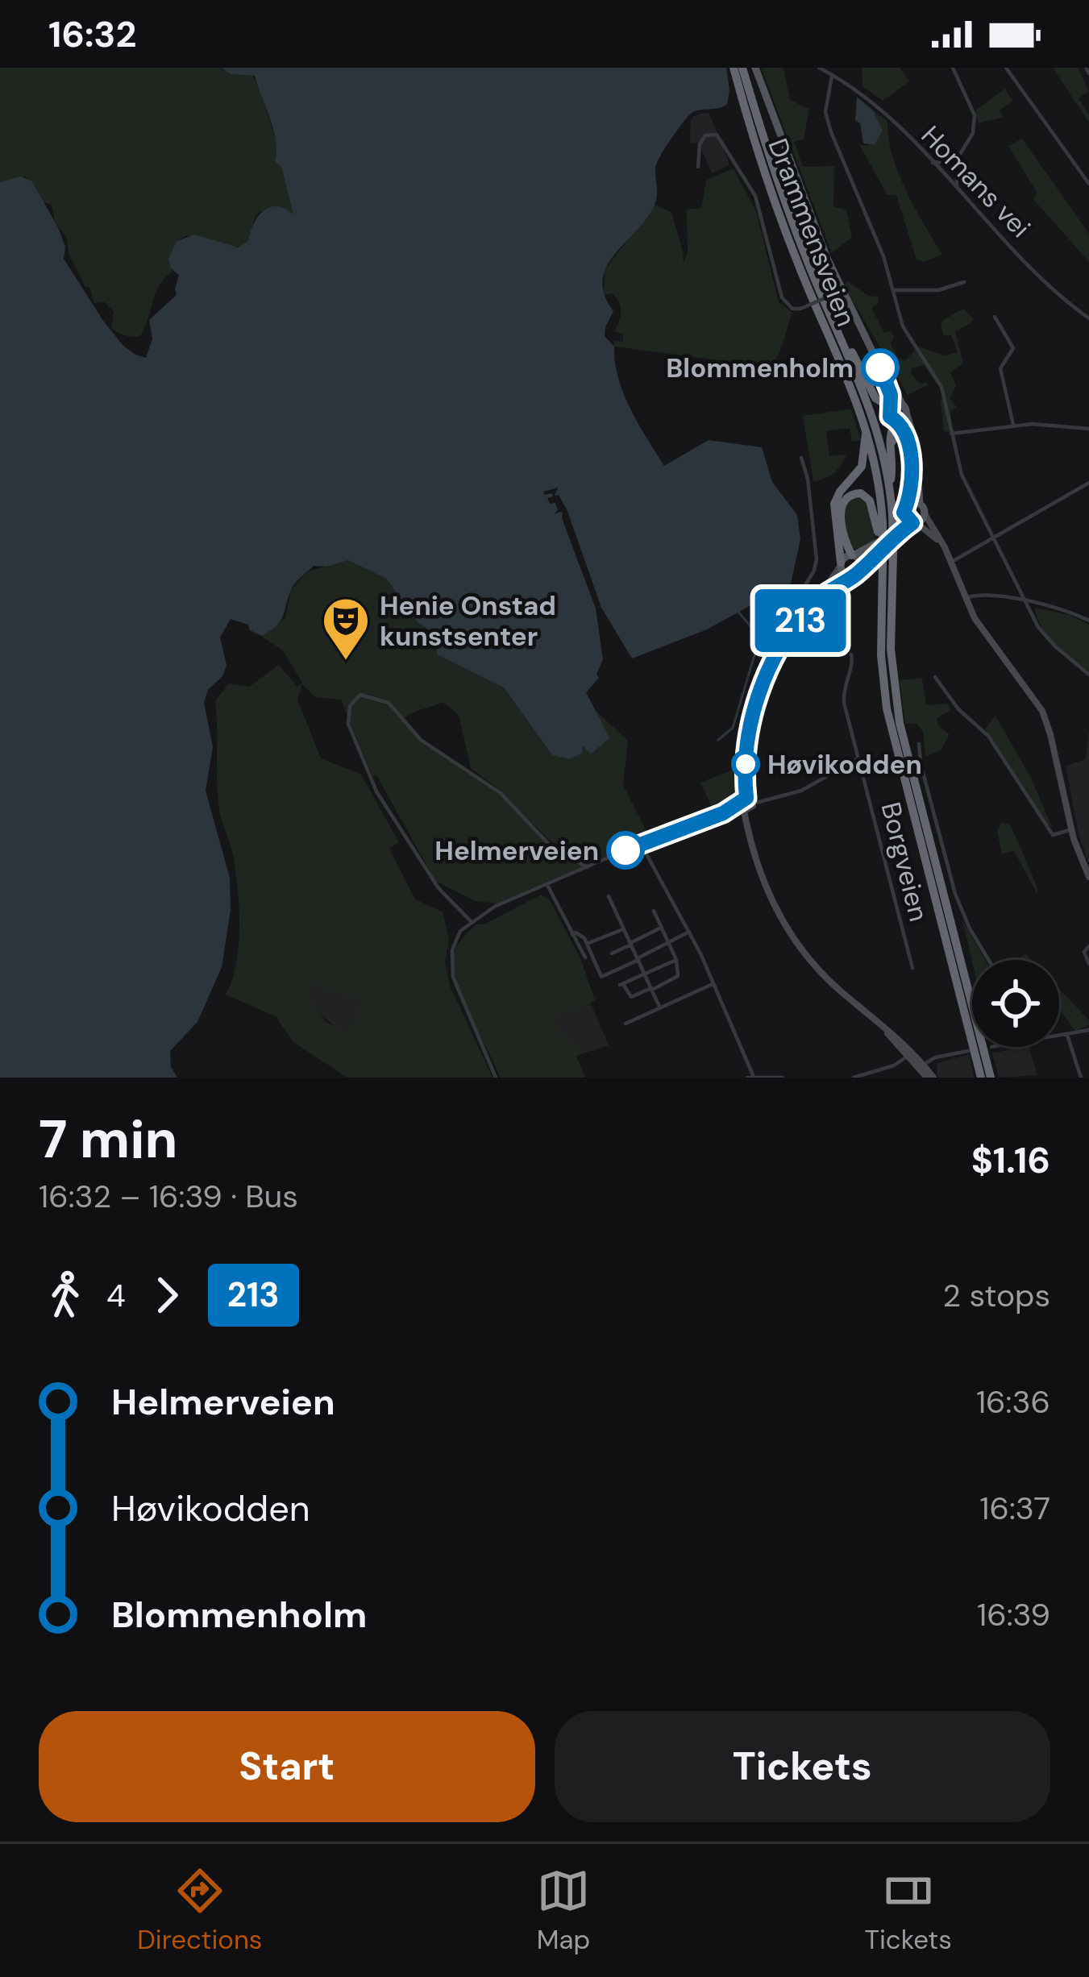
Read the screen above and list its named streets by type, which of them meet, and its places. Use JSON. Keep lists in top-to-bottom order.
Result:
{
  "streets": {
    "highway": ["Drammensveien"],
    "street": ["Homans vei", "Borgveien"]
  },
  "places": {
    "other": ["Blommenholm", "Høvikodden", "Helmerveien"],
    "theatre": ["Henie Onstad kunstsenter"]
  },
  "lines": ["bus line 213"],
  "page": {
    "status": "16:32",
    "on_map": "213",
    "heading": ["7 min", "16:32 – 16:39 · Bus", "$1.16"],
    "legs": ["4", "213", "2 stops"],
    "list": [
      {
        "name": "Helmerveien",
        "value": "16:36"
      },
      {
        "name": "Høvikodden",
        "value": "16:37"
      },
      {
        "name": "Blommenholm",
        "value": "16:39"
      }
    ],
    "buttons": ["Start", "Tickets"],
    "tabs": ["Directions", "Map", "Tickets"]
  }
}
